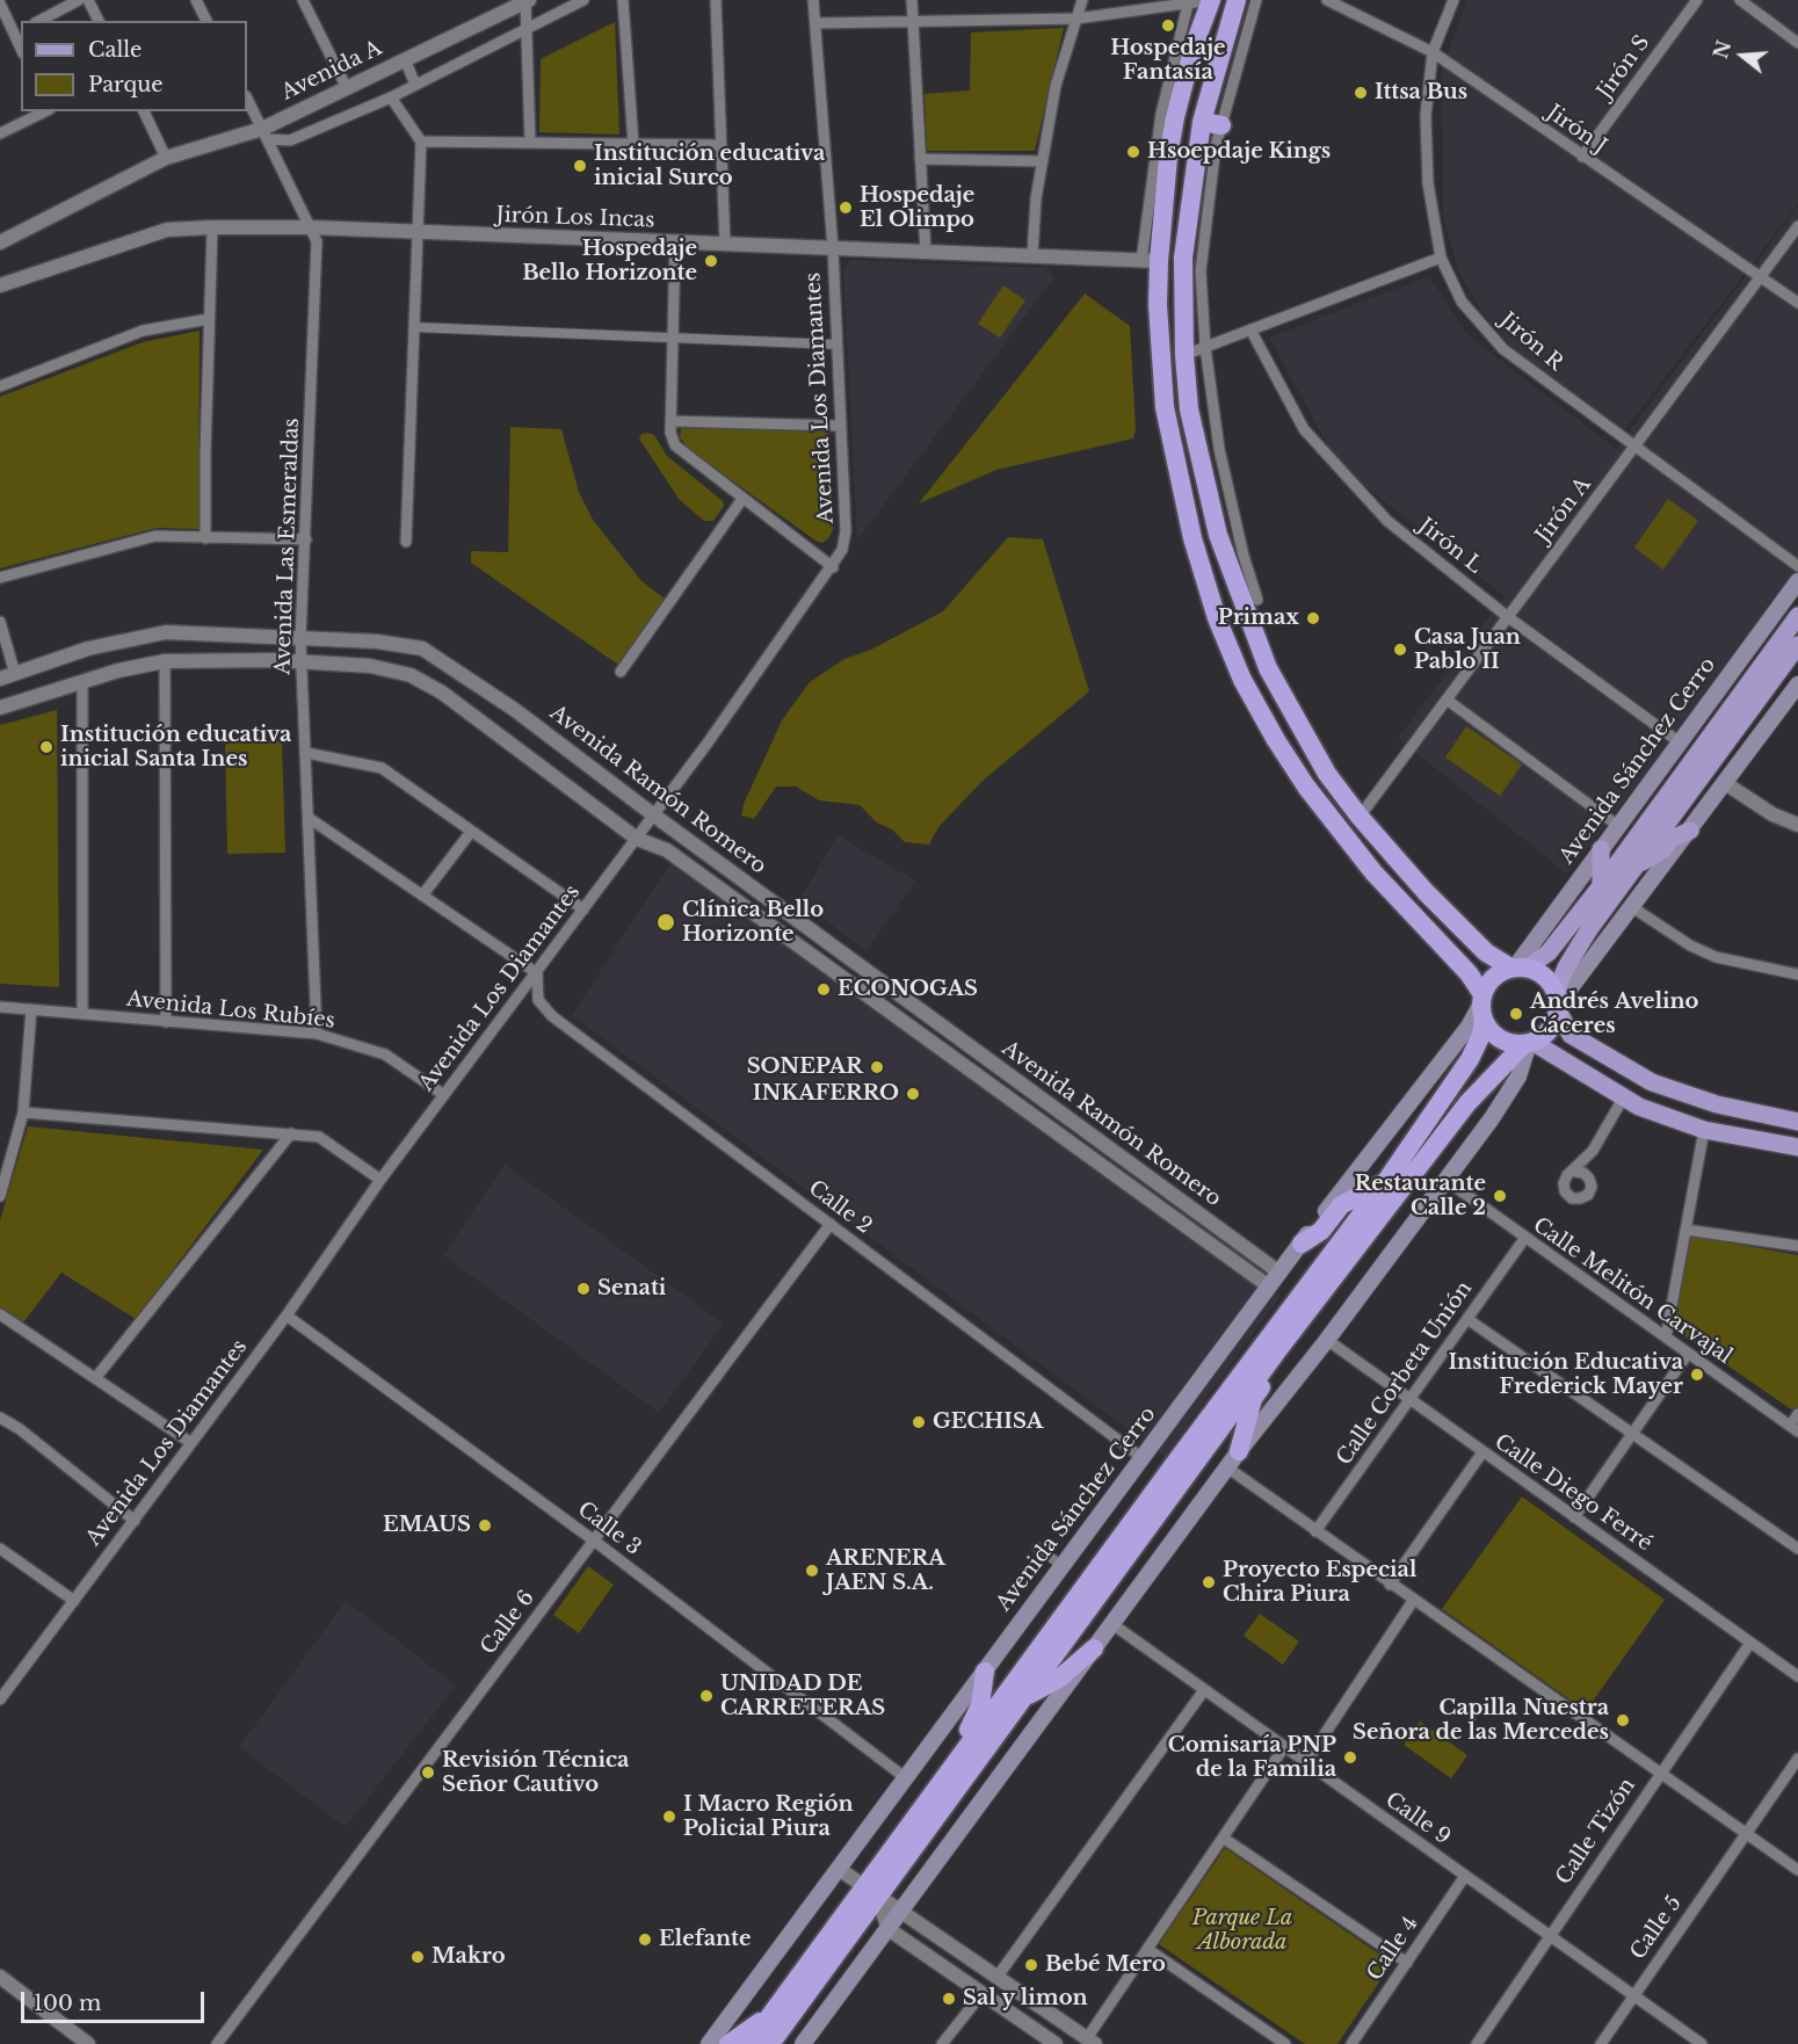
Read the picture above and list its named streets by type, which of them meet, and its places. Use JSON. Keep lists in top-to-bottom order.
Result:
{
  "streets": {
    "main road": ["Avenida Sánchez Cerro"],
    "street": [
      "Jirón S",
      "Avenida A",
      "Jirón J",
      "Jirón Los Incas",
      "Jirón R",
      "Avenida Los Diamantes",
      "Jirón A",
      "Avenida Las Esmeraldas",
      "Jirón L",
      "Avenida Ramón Romero",
      "Avenida Los Rubíes",
      "Calle 2",
      "Calle Melitón Carvajal",
      "Calle Corbeta Unión",
      "Calle Diego Ferré",
      "Calle 3",
      "Calle 6",
      "Calle 9",
      "Calle Tizón",
      "Calle 5",
      "Calle 4"
    ]
  },
  "crossings": [
    ["Jirón S", "Jirón J"],
    ["Avenida A", "Avenida Las Esmeraldas"],
    ["Jirón J", "Jirón R"],
    ["Jirón J", "Jirón A"],
    ["Jirón Los Incas", "Avenida Los Diamantes"],
    ["Jirón Los Incas", "Avenida Las Esmeraldas"],
    ["Jirón R", "Jirón A"],
    ["Avenida Los Diamantes", "Avenida Ramón Romero"],
    ["Avenida Los Diamantes", "Avenida Los Rubíes"],
    ["Avenida Los Diamantes", "Calle 2"],
    ["Avenida Los Diamantes", "Calle 3"],
    ["Jirón A", "Jirón L"],
    ["Avenida Las Esmeraldas", "Avenida Ramón Romero"],
    ["Avenida Las Esmeraldas", "Avenida Los Rubíes"],
    ["Jirón L", "Avenida Sánchez Cerro"],
    ["Avenida Sánchez Cerro", "Avenida Ramón Romero"],
    ["Avenida Sánchez Cerro", "Calle 2"],
    ["Avenida Sánchez Cerro", "Calle 3"],
    ["Calle 2", "Calle 6"],
    ["Calle Melitón Carvajal", "Calle Corbeta Unión"],
    ["Calle Corbeta Unión", "Calle Diego Ferré"],
    ["Calle Diego Ferré", "Calle Tizón"],
    ["Calle 3", "Calle 6"],
    ["Calle 9", "Calle Tizón"],
    ["Calle 9", "Calle 5"],
    ["Calle 9", "Calle 4"]
  ],
  "parks": ["Parque La Alborada"],
  "places": [
    "Hospedaje Fantasía",
    "Ittsa Bus",
    "Hsoepdaje Kings",
    "Institución educativa inicial Surco",
    "Hospedaje El Olimpo",
    "Hospedaje Bello Horizonte",
    "Primax",
    "Casa Juan Pablo II",
    "Institución educativa inicial Santa Ines",
    "Clínica Bello Horizonte",
    "ECONOGAS",
    "Andrés Avelino Cáceres",
    "SONEPAR",
    "INKAFERRO",
    "Restaurante Calle 2",
    "Senati",
    "Institución Educativa Frederick Mayer",
    "GECHISA",
    "EMAUS",
    "ARENERA JAEN S.A.",
    "Proyecto Especial Chira Piura",
    "UNIDAD DE CARRETERAS",
    "Capilla Nuestra Señora de las Mercedes",
    "Comisaría PNP de la Familia",
    "Revisión Técnica Señor Cautivo",
    "I Macro Región Policial Piura",
    "Elefante",
    "Makro",
    "Bebé Mero",
    "Sal y limon"
  ],
  "legend": ["Calle", "Parque"],
  "scale_bar": "100 m",
  "north": "left"
}
